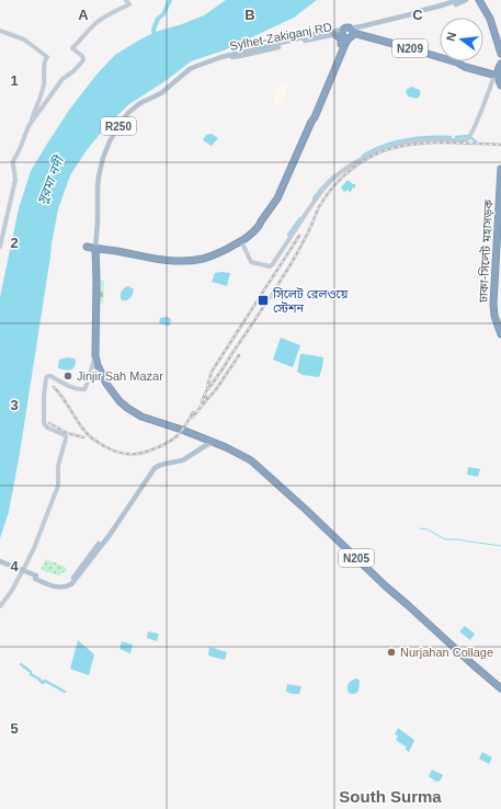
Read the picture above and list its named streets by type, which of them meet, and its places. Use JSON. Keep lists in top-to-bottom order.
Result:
{
  "streets": {
    "highway": ["N209", "ঢাকা-সিলেট মহাসড়ক", "N205"],
    "main road": ["Sylhet-Zakiganj RD", "R250"]
  },
  "crossings": [
    ["Sylhet-Zakiganj RD", "N209"],
    ["Sylhet-Zakiganj RD", "R250"],
    ["N209", "R250"],
    ["R250", "N205"]
  ],
  "districts": ["South Surma"],
  "water": ["সুরমা নদী"],
  "places": {
    "transit": ["সিলেট রেলওয়ে স্টেশন"],
    "other": ["Jinjir Sah Mazar", "Nurjahan Collage"]
  },
  "north": "left",
  "grid": {
    "columns": ["A", "B", "C"],
    "rows": [
      "1",
      "2",
      "3",
      "4",
      "5"
    ]
  }
}
